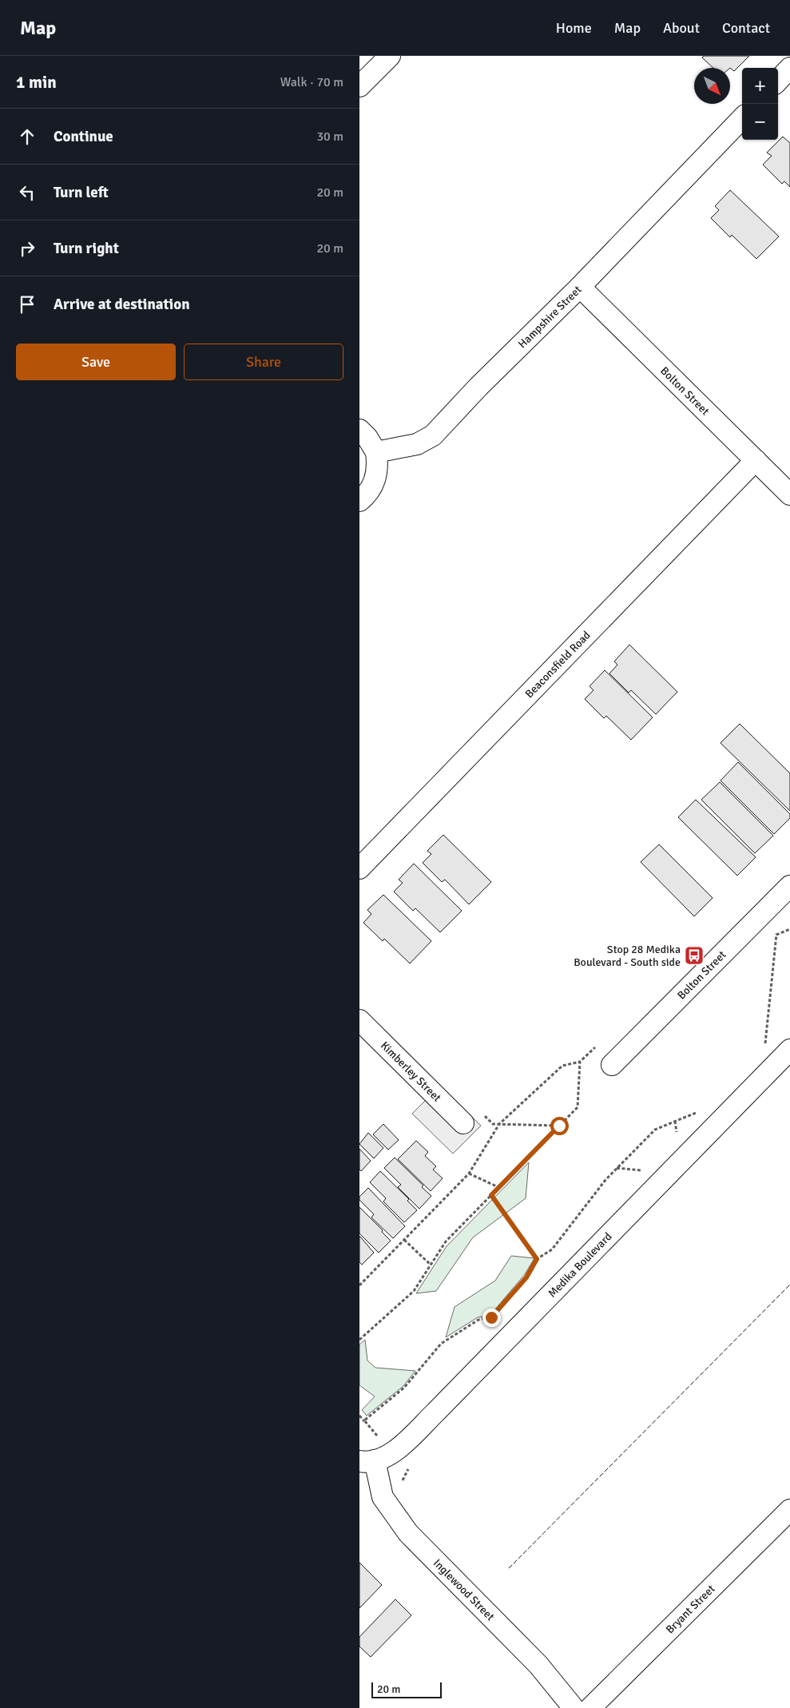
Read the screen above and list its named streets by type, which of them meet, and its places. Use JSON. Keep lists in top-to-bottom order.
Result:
{
  "streets": {
    "street": [
      "Hampshire Street",
      "Bolton Street",
      "Beaconsfield Road",
      "Kimberley Street",
      "Medika Boulevard",
      "Inglewood Street",
      "Bryant Street"
    ]
  },
  "crossings": [
    ["Hampshire Street", "Bolton Street"],
    ["Bolton Street", "Beaconsfield Road"],
    ["Medika Boulevard", "Inglewood Street"]
  ],
  "places": {
    "bus stop": ["Stop 28 Medika Boulevard - South side"]
  },
  "scale_bar": "20 m",
  "north": "bottom right",
  "page": {
    "header": "Map",
    "nav": [
      "Home",
      "Map",
      "About",
      "Contact"
    ],
    "heading": ["1 min", "Walk · 70 m"],
    "map_buttons": ["+", "−"],
    "list": [
      ["Continue", "30 m"],
      ["Turn left", "20 m"],
      ["Turn right", "20 m"],
      "Arrive at destination"
    ],
    "buttons": ["Save", "Share"],
    "scale": "20 m"
  }
}
